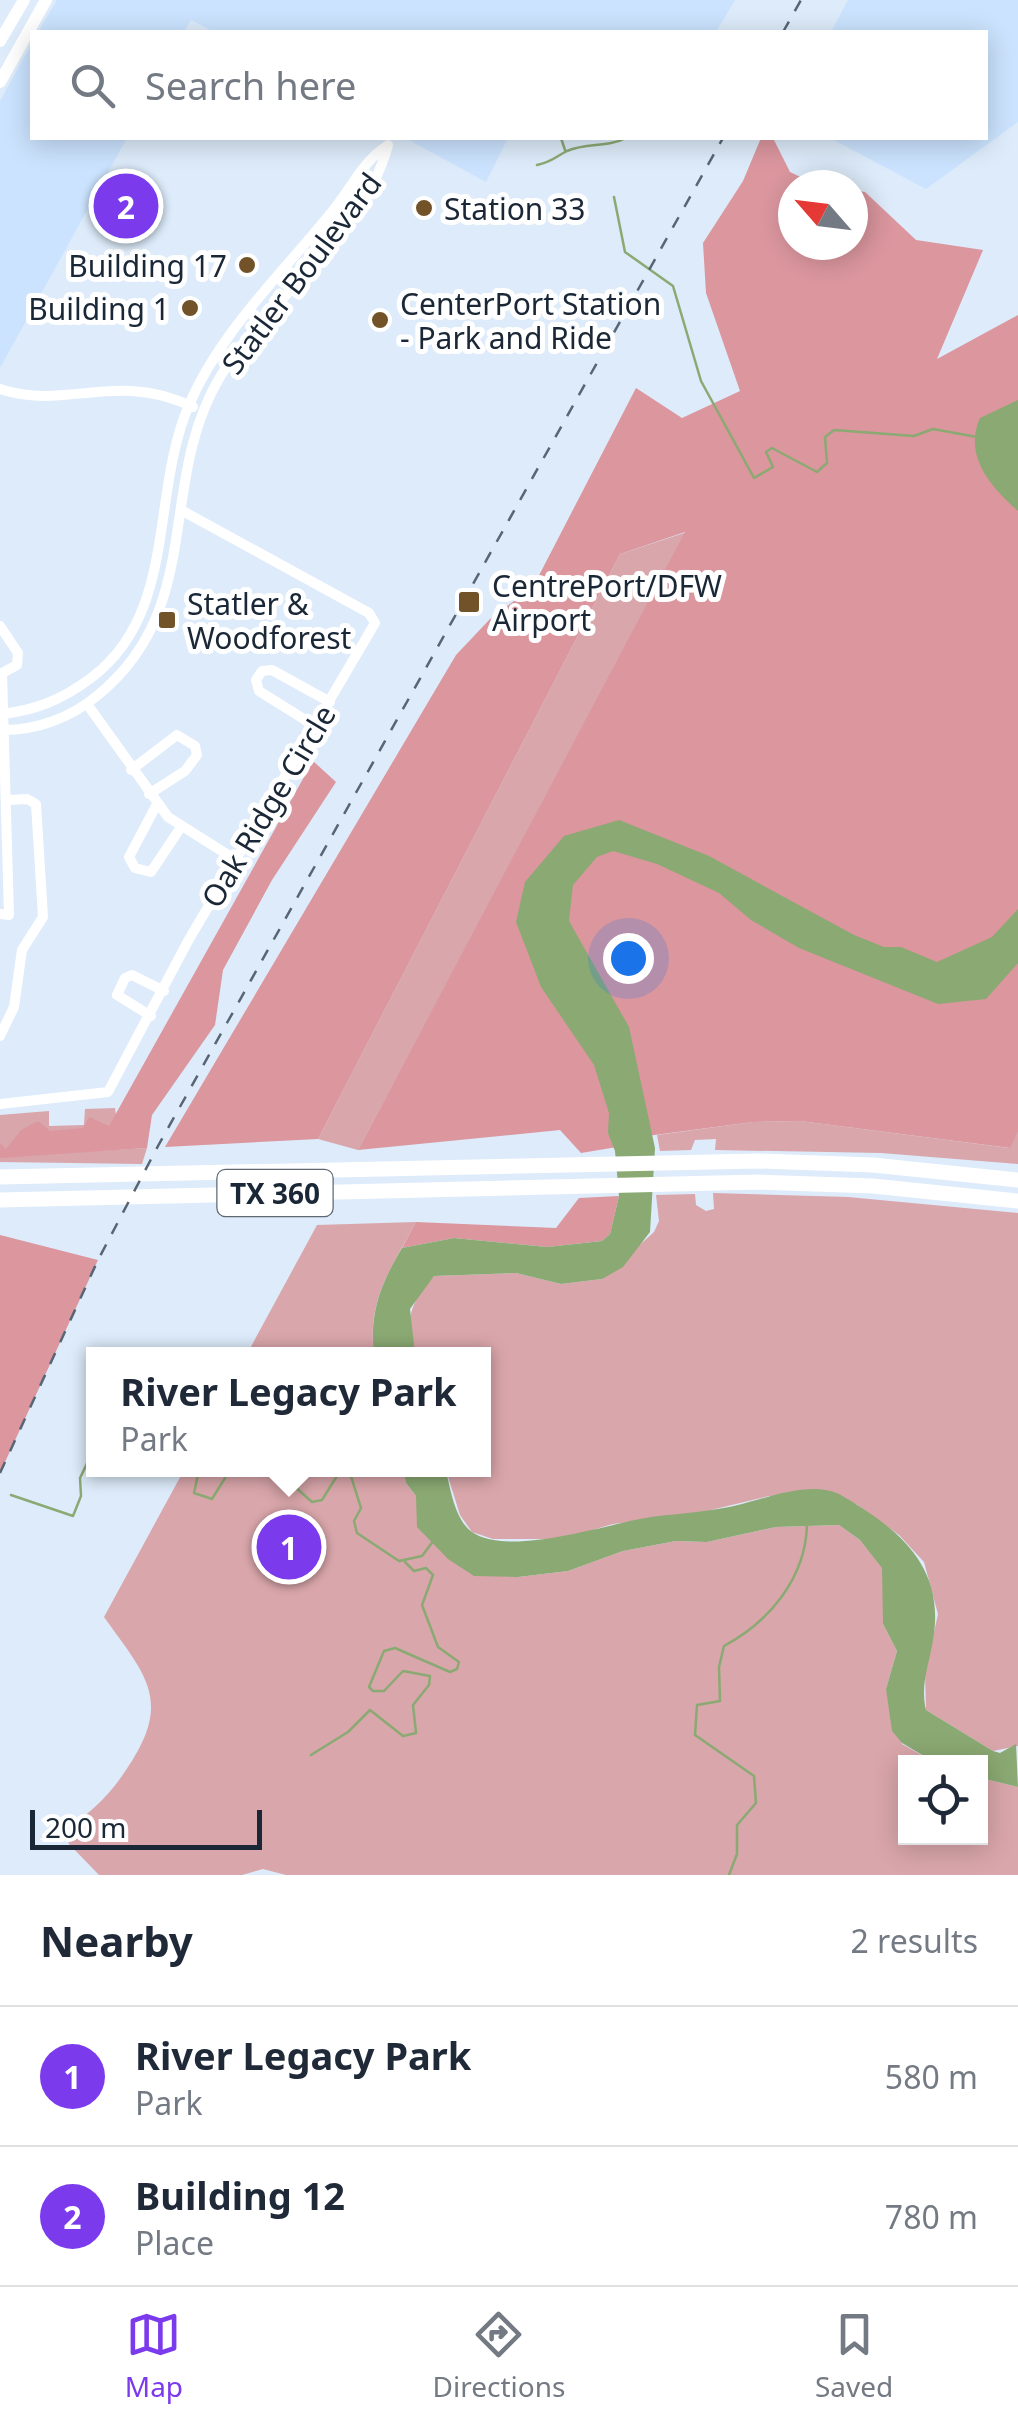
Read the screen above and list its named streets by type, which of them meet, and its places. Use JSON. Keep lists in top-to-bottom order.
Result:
{
  "streets": {
    "highway": ["TX 360"],
    "street": ["Statler Boulevard", "Oak Ridge Circle"]
  },
  "crossings": [
    ["Statler Boulevard", "Oak Ridge Circle"]
  ],
  "places": {
    "other": [
      "Station 33",
      "Building 17",
      "Building 1",
      "CenterPort Station - Park and Ride"
    ],
    "transit": ["CentrePort/DFW Airport", "Statler & Woodforest"]
  },
  "scale_bar": "200 m",
  "north": "top left",
  "page": {
    "search": "Search here",
    "pins": ["2", "1"],
    "popup": ["River Legacy Park", "Park"],
    "scale": "200 m",
    "heading": ["Nearby", "2 results"],
    "list": [
      {
        "mark": "1",
        "name": "River Legacy Park",
        "note": "Park",
        "value": "580 m"
      },
      {
        "mark": "2",
        "name": "Building 12",
        "note": "Place",
        "value": "780 m"
      }
    ],
    "nav": ["Map", "Directions", "Saved"]
  }
}
